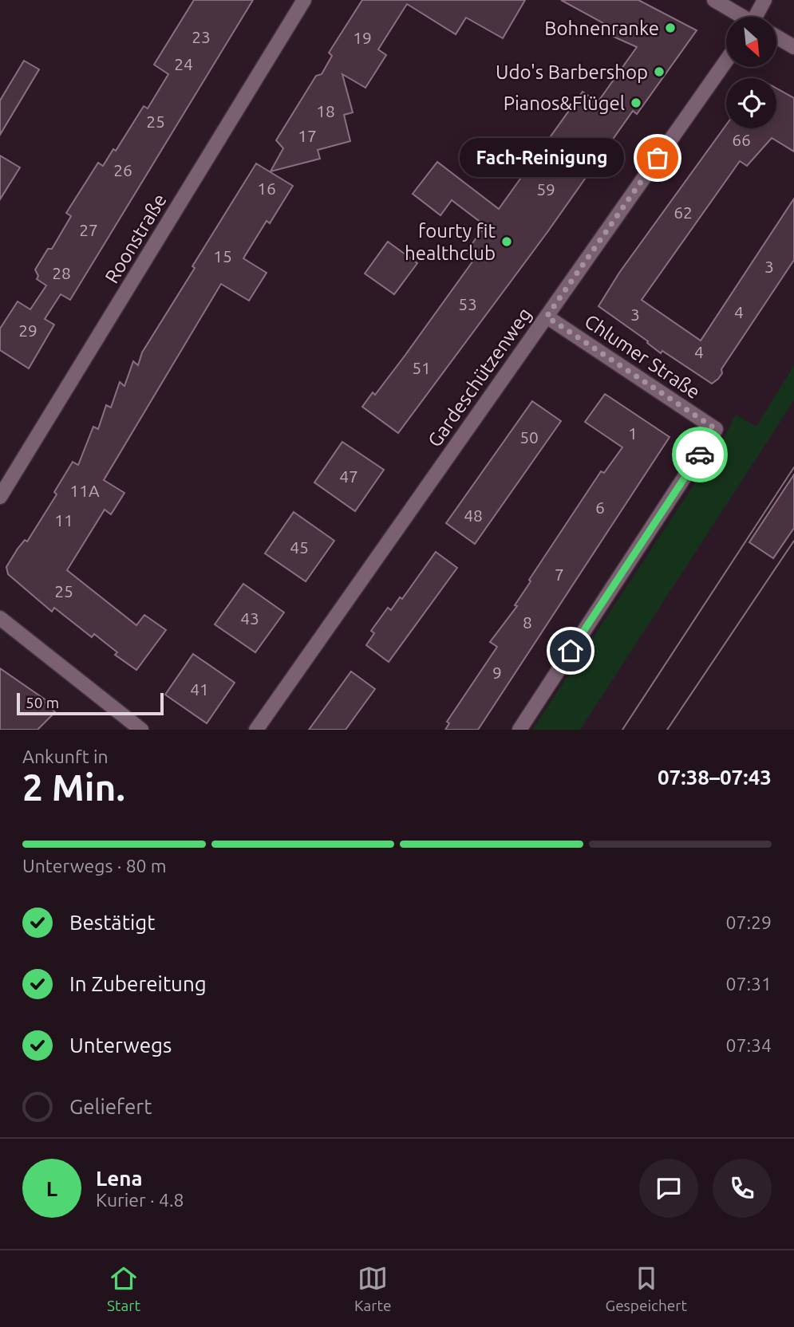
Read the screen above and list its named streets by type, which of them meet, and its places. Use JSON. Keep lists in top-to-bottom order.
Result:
{
  "streets": {
    "street": ["Roonstraße", "Chlumer Straße", "Gardeschützenweg"]
  },
  "crossings": [
    ["Chlumer Straße", "Gardeschützenweg"]
  ],
  "places": [
    "Bohnenranke",
    "Udo's Barbershop",
    "Pianos&Flügel",
    "Fach-Reinigung",
    "fourty fit healthclub"
  ],
  "house_numbers": [
    "23",
    "19",
    "24",
    "18",
    "25",
    "17",
    "66",
    "26",
    "16",
    "59",
    "62",
    "27",
    "15",
    "3",
    "28",
    "53",
    "4",
    "3",
    "29",
    "4",
    "51",
    "1",
    "50",
    "47",
    "11A",
    "6",
    "48",
    "11",
    "45",
    "7",
    "25",
    "43",
    "8",
    "9",
    "41"
  ],
  "scale_bar": "50 m",
  "north": "bottom right",
  "page": {
    "bubble": "Fach-Reinigung",
    "scale": "50 m",
    "heading": ["2 Min.", "Ankunft in", "07:38–07:43"],
    "panel": ["Lena", "Kurier · 4.8"],
    "bar": "Unterwegs · 80 m",
    "list": [
      ["Bestätigt", "07:29"],
      ["In Zubereitung", "07:31"],
      ["Unterwegs", "07:34"],
      "Geliefert"
    ],
    "round": "L",
    "tabs": ["Start", "Karte", "Gespeichert"]
  }
}
